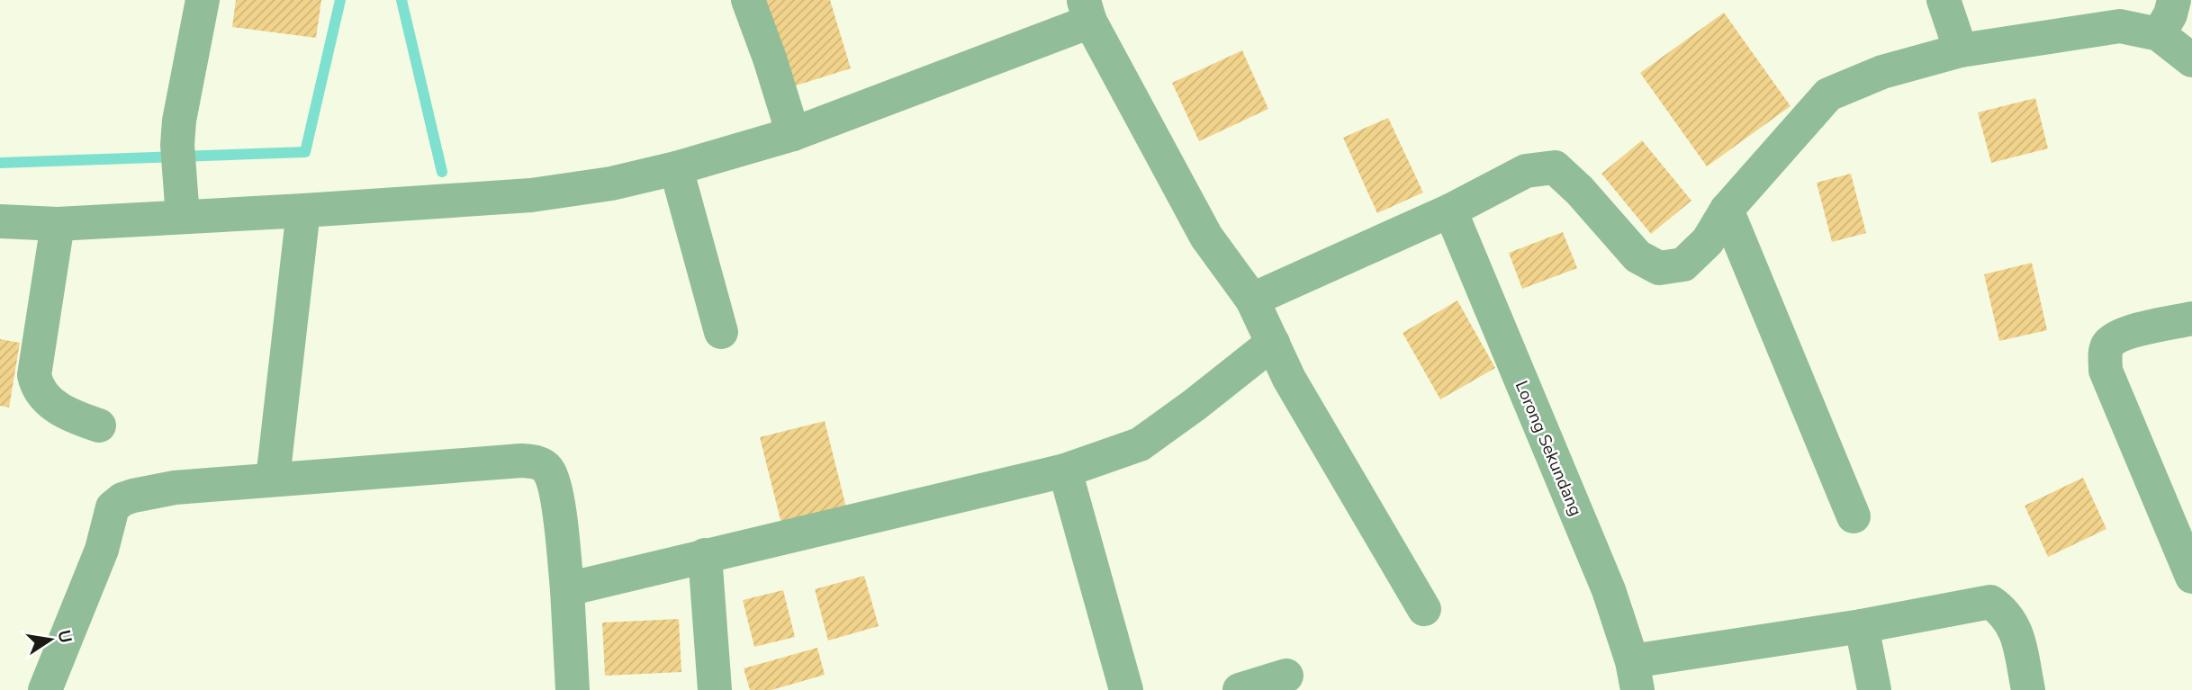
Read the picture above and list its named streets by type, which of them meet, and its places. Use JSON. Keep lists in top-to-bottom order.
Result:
{
  "streets": {
    "street": ["Lorong Sekundang"]
  },
  "north": "right"
}
